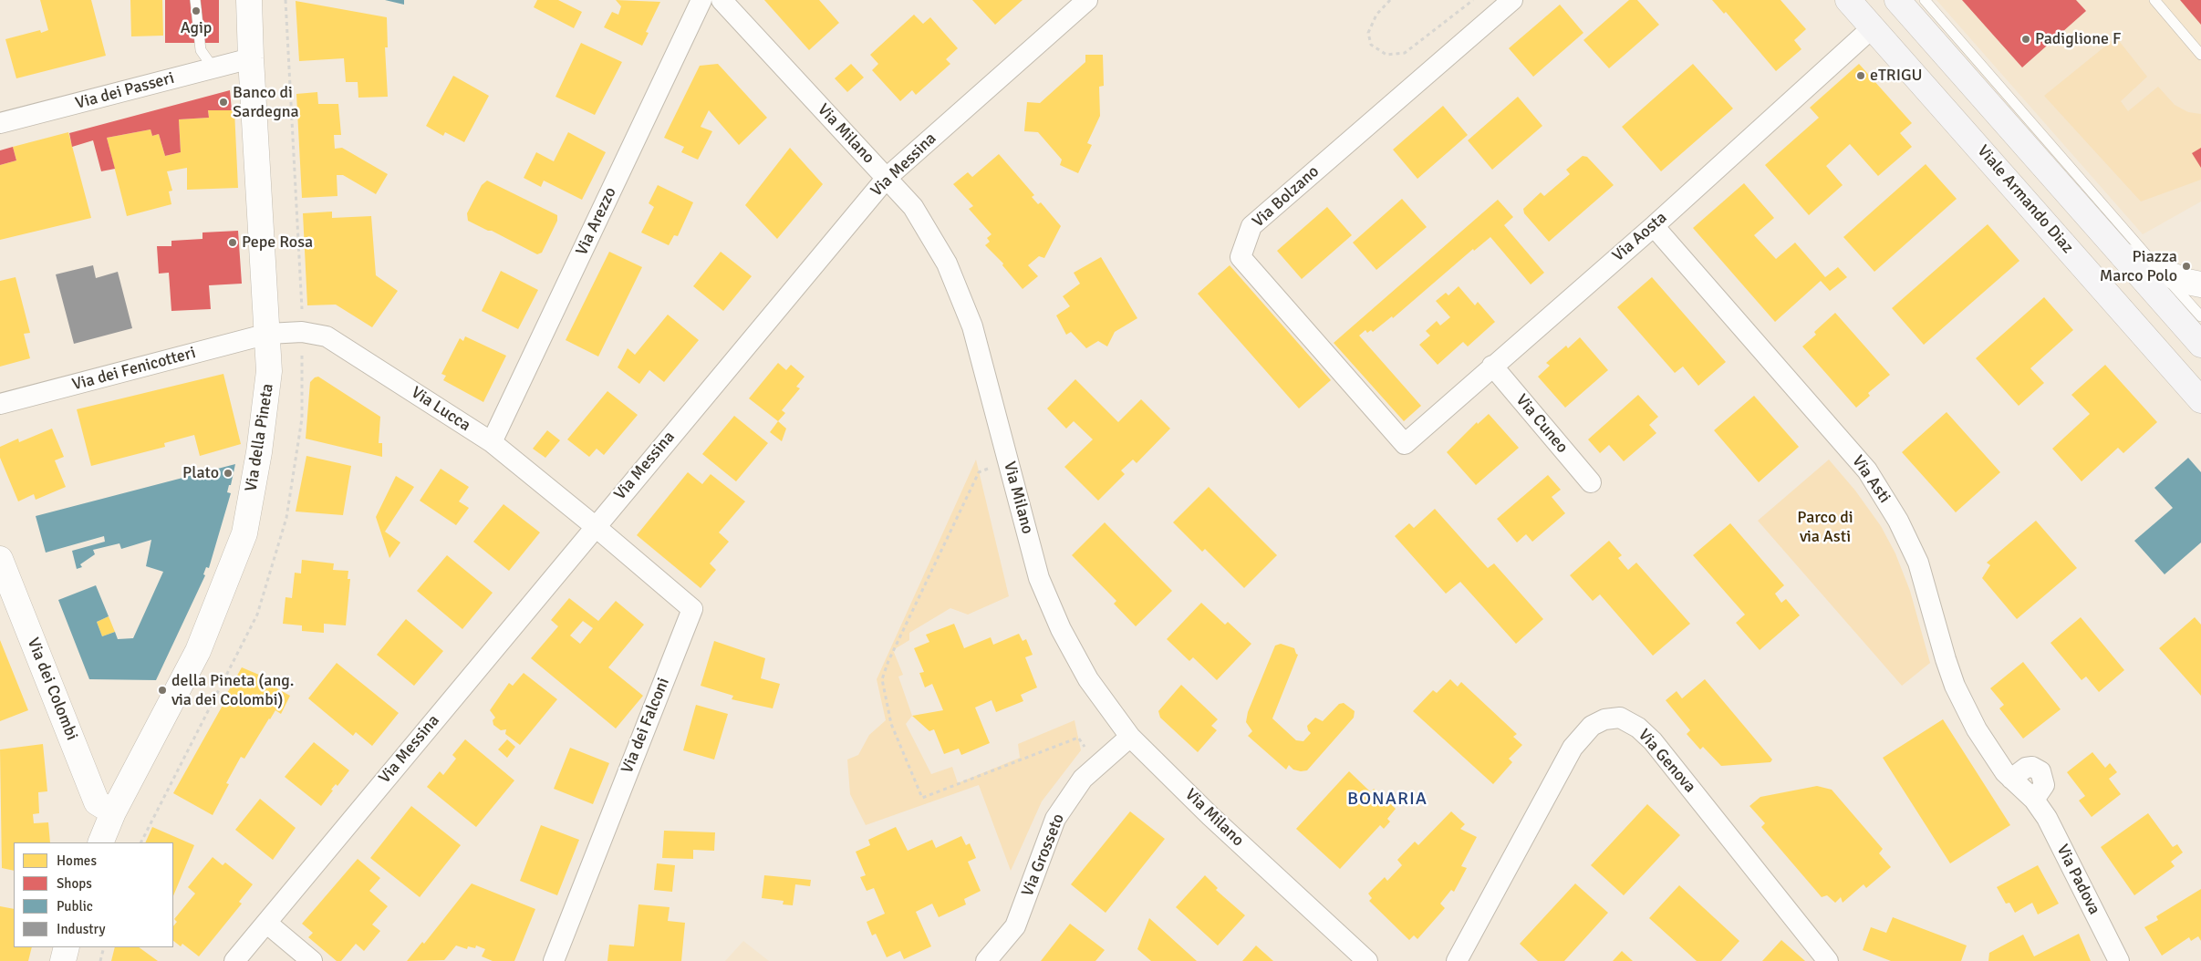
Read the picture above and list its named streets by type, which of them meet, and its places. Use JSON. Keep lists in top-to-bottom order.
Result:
{
  "streets": {
    "main road": ["Viale Armando Diaz"],
    "street": [
      "Via dei Passeri",
      "Via Milano",
      "Via Messina",
      "Via Bolzano",
      "Via Arezzo",
      "Via Aosta",
      "Via dei Fenicotteri",
      "Via Lucca",
      "Via Cuneo",
      "Via della Pineta",
      "Via Asti",
      "Via dei Colombi",
      "Via dei Falconi",
      "Via Genova",
      "Via Grosseto",
      "Via Padova"
    ]
  },
  "crossings": [
    ["Via dei Passeri", "Via della Pineta"],
    ["Via Milano", "Via Messina"],
    ["Via Milano", "Via Grosseto"],
    ["Via Messina", "Via Lucca"],
    ["Via Messina", "Via dei Falconi"],
    ["Via Bolzano", "Via Aosta"],
    ["Viale Armando Diaz", "Via Aosta"],
    ["Via Arezzo", "Via Lucca"],
    ["Via Aosta", "Via Cuneo"],
    ["Via Aosta", "Via Asti"],
    ["Via dei Fenicotteri", "Via Lucca"],
    ["Via dei Fenicotteri", "Via della Pineta"],
    ["Via Lucca", "Via della Pineta"],
    ["Via Lucca", "Via dei Falconi"],
    ["Via della Pineta", "Via dei Colombi"],
    ["Via Asti", "Via Padova"]
  ],
  "districts": ["BONARIA"],
  "parks": ["Parco di via Asti"],
  "places": [
    "Agip",
    "Padiglione F",
    "eTRIGU",
    "Banco di Sardegna",
    "Pepe Rosa",
    "Piazza Marco Polo",
    "Plato",
    "della Pineta (ang. via dei Colombi)"
  ],
  "legend": [
    "Homes",
    "Shops",
    "Public",
    "Industry"
  ]
}
